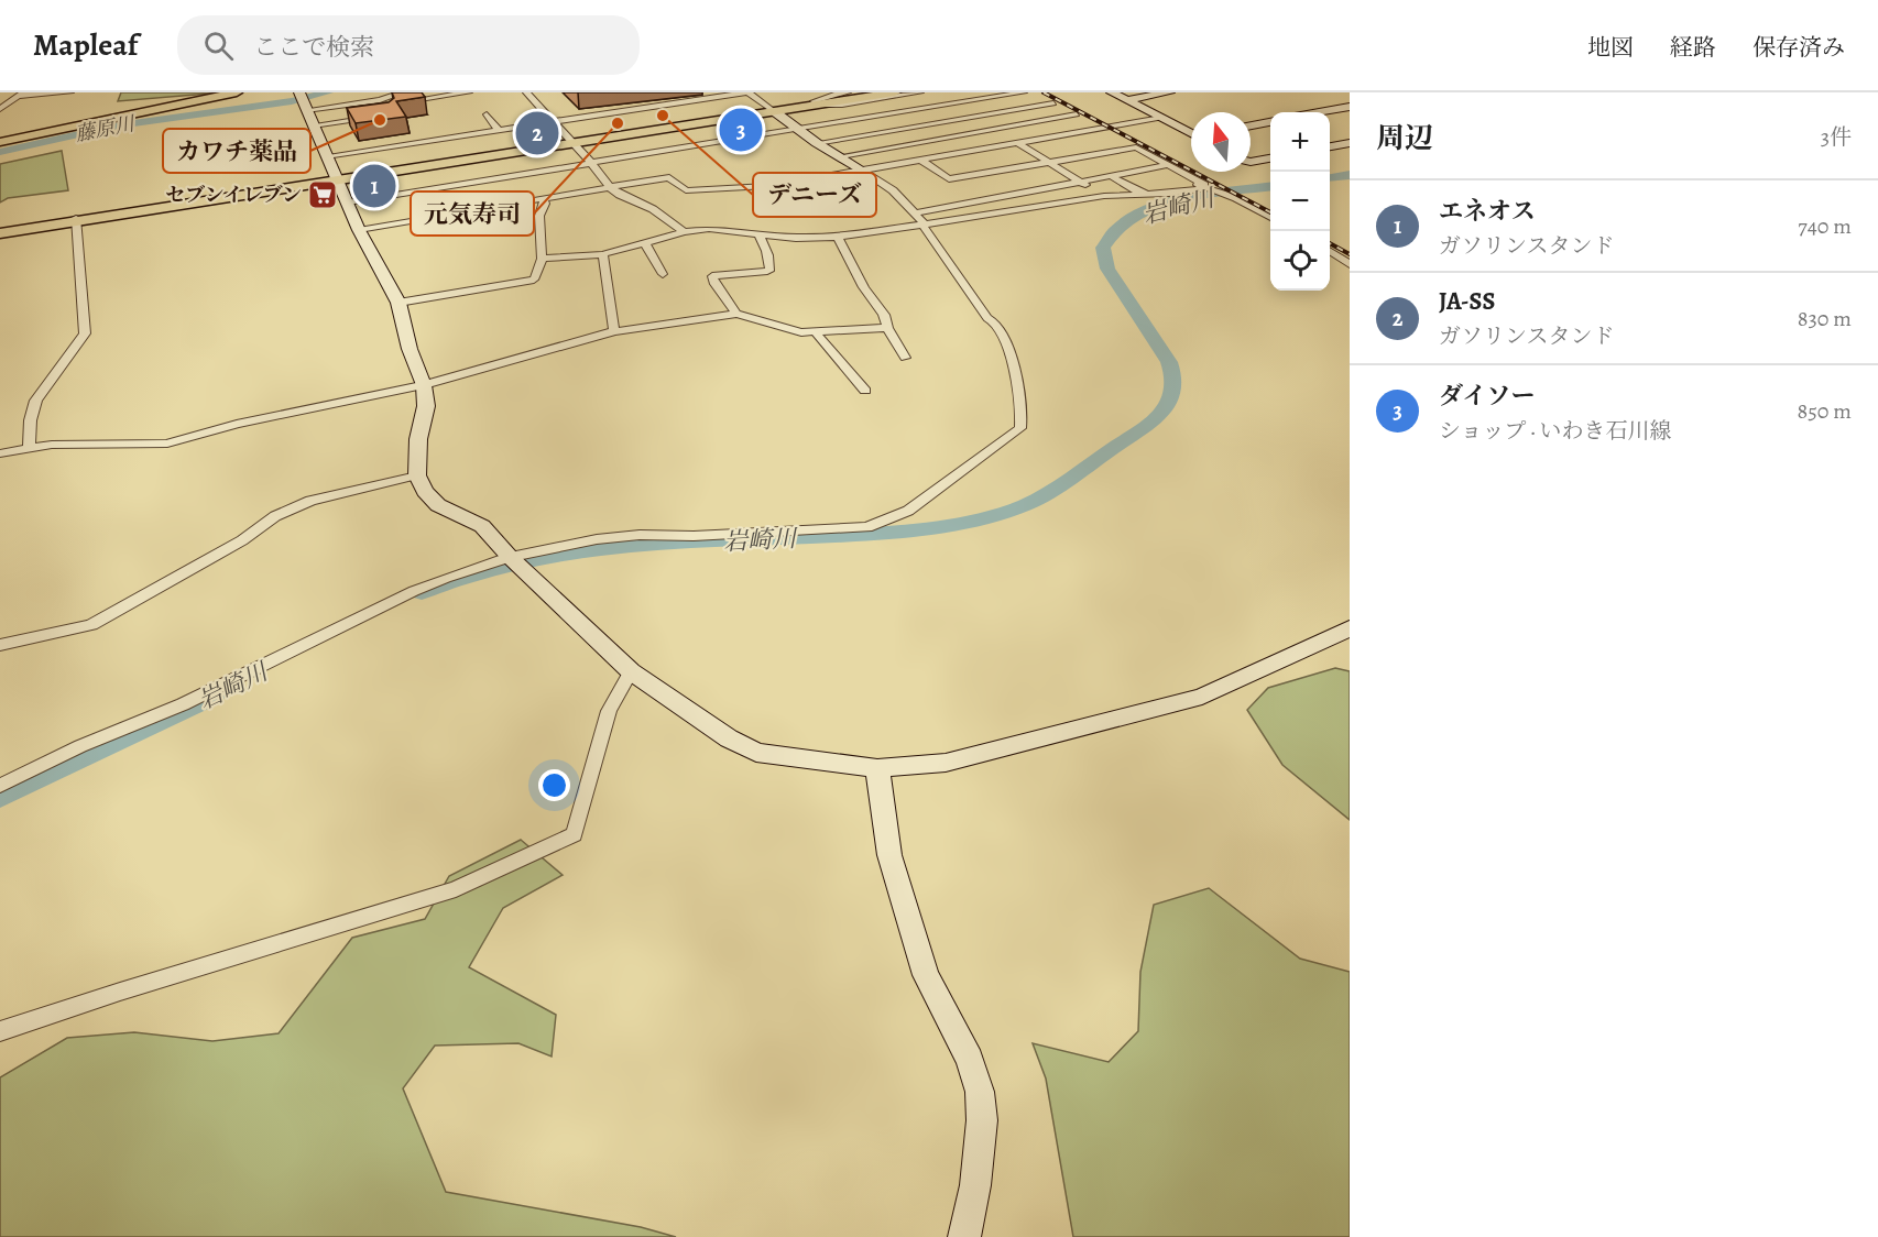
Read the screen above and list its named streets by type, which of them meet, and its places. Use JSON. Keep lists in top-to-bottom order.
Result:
{
  "water": ["藤原川", "岩崎川"],
  "places": {
    "other": ["デニーズ", "カワチ薬品", "元気寿司"],
    "supermarket": ["セブンイレブン"]
  },
  "north": "top",
  "page": {
    "header": "Mapleaf",
    "search": "ここで検索",
    "nav": ["地図", "経路", "保存済み"],
    "heading": ["周辺", "3件"],
    "pins": ["3", "2", "1"],
    "map_buttons": ["+", "−"],
    "list": [
      {
        "mark": "1",
        "name": "エネオス",
        "note": "ガソリンスタンド",
        "value": "740 m"
      },
      {
        "mark": "2",
        "name": "JA-SS",
        "note": "ガソリンスタンド",
        "value": "830 m"
      },
      {
        "mark": "3",
        "name": "ダイソー",
        "note": "ショップ · いわき石川線",
        "value": "850 m"
      }
    ]
  }
}
